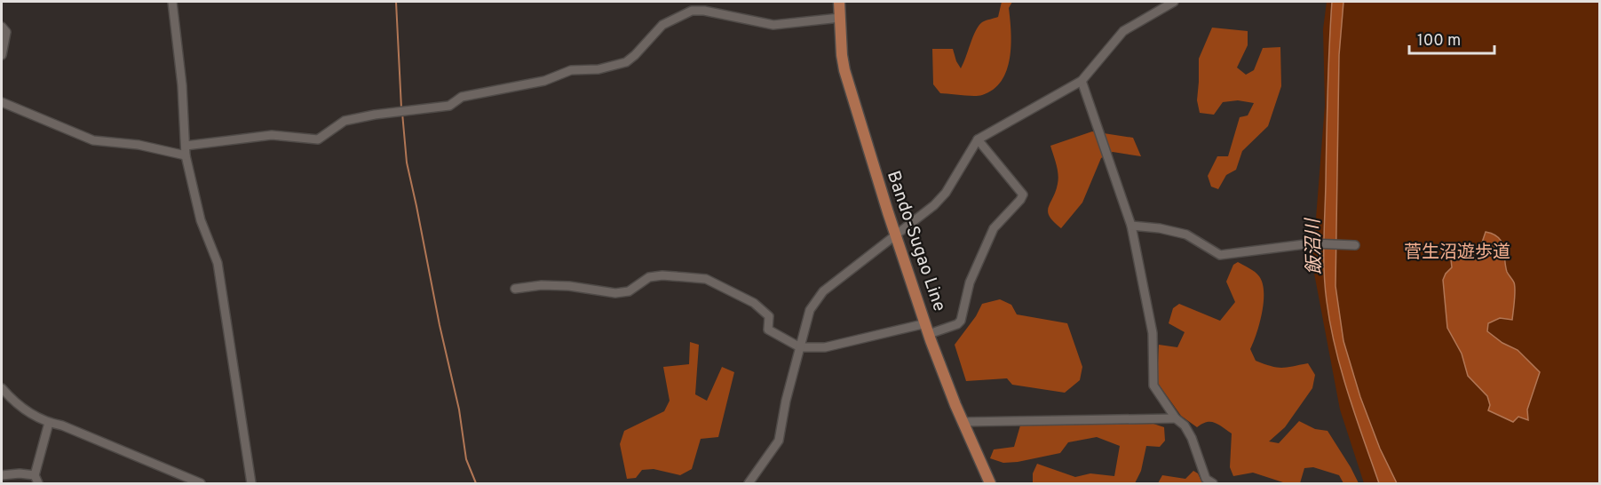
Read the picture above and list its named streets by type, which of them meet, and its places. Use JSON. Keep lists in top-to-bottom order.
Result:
{
  "streets": {
    "main road": ["Bando-Sugao Line"]
  },
  "water": ["飯沼川"],
  "parks": ["菅生沼遊歩道"],
  "scale_bar": "100 m"
}
